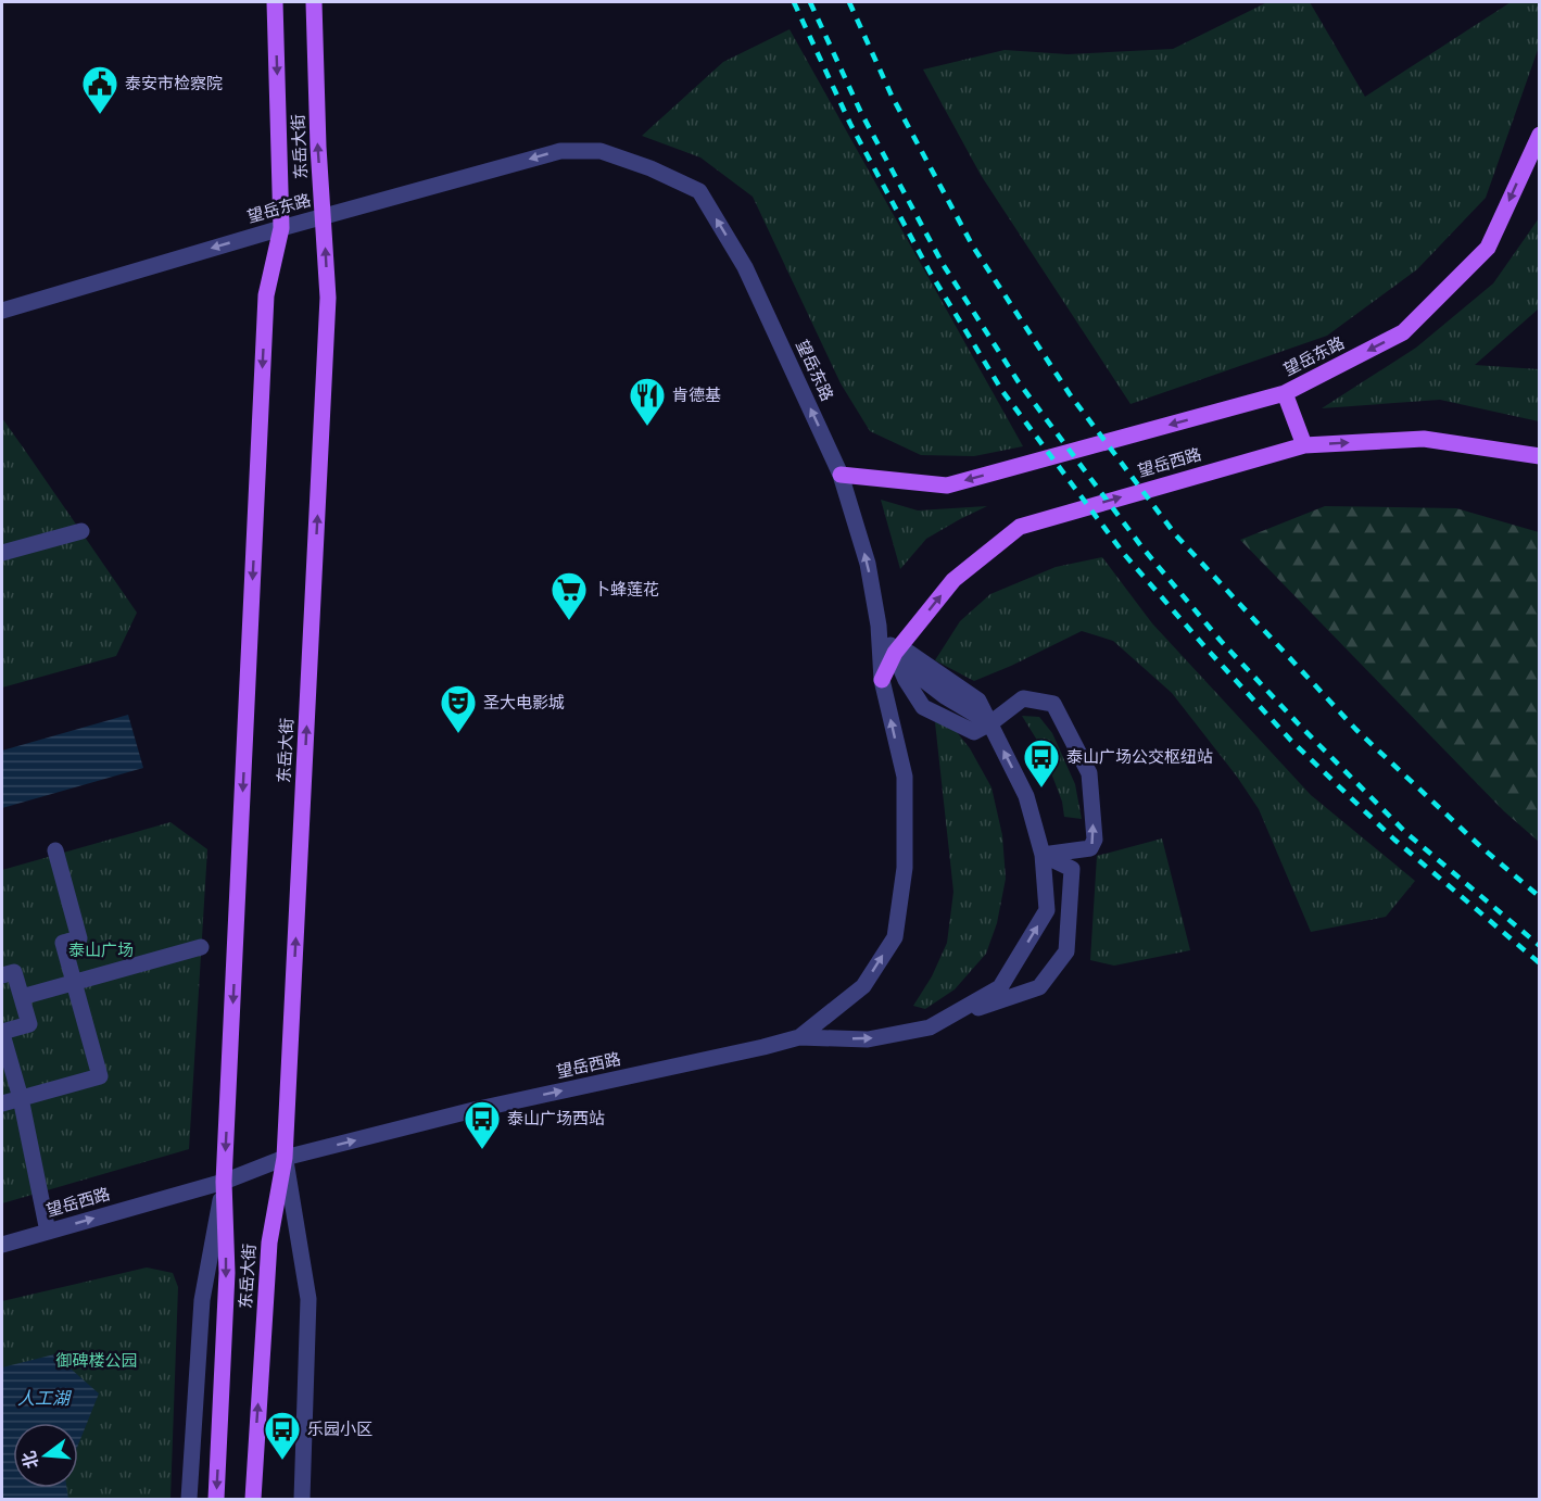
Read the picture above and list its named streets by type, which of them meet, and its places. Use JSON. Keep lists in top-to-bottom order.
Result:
{
  "streets": {
    "main road": ["东岳大街", "望岳东路", "望岳西路"]
  },
  "crossings": [
    ["东岳大街", "望岳东路"],
    ["东岳大街", "望岳西路"],
    ["望岳东路", "望岳西路"]
  ],
  "one_way": ["望岳东路", "望岳西路"],
  "water": ["人工湖"],
  "parks": ["泰山广场", "御碑楼公园"],
  "places": {
    "public building": ["泰安市检察院"],
    "restaurant": ["肯德基"],
    "supermarket": ["卜蜂莲花"],
    "theatre": ["圣大电影城"],
    "bus stop": ["泰山广场公交枢纽站", "泰山广场西站", "乐园小区"]
  },
  "north": "left"
}
